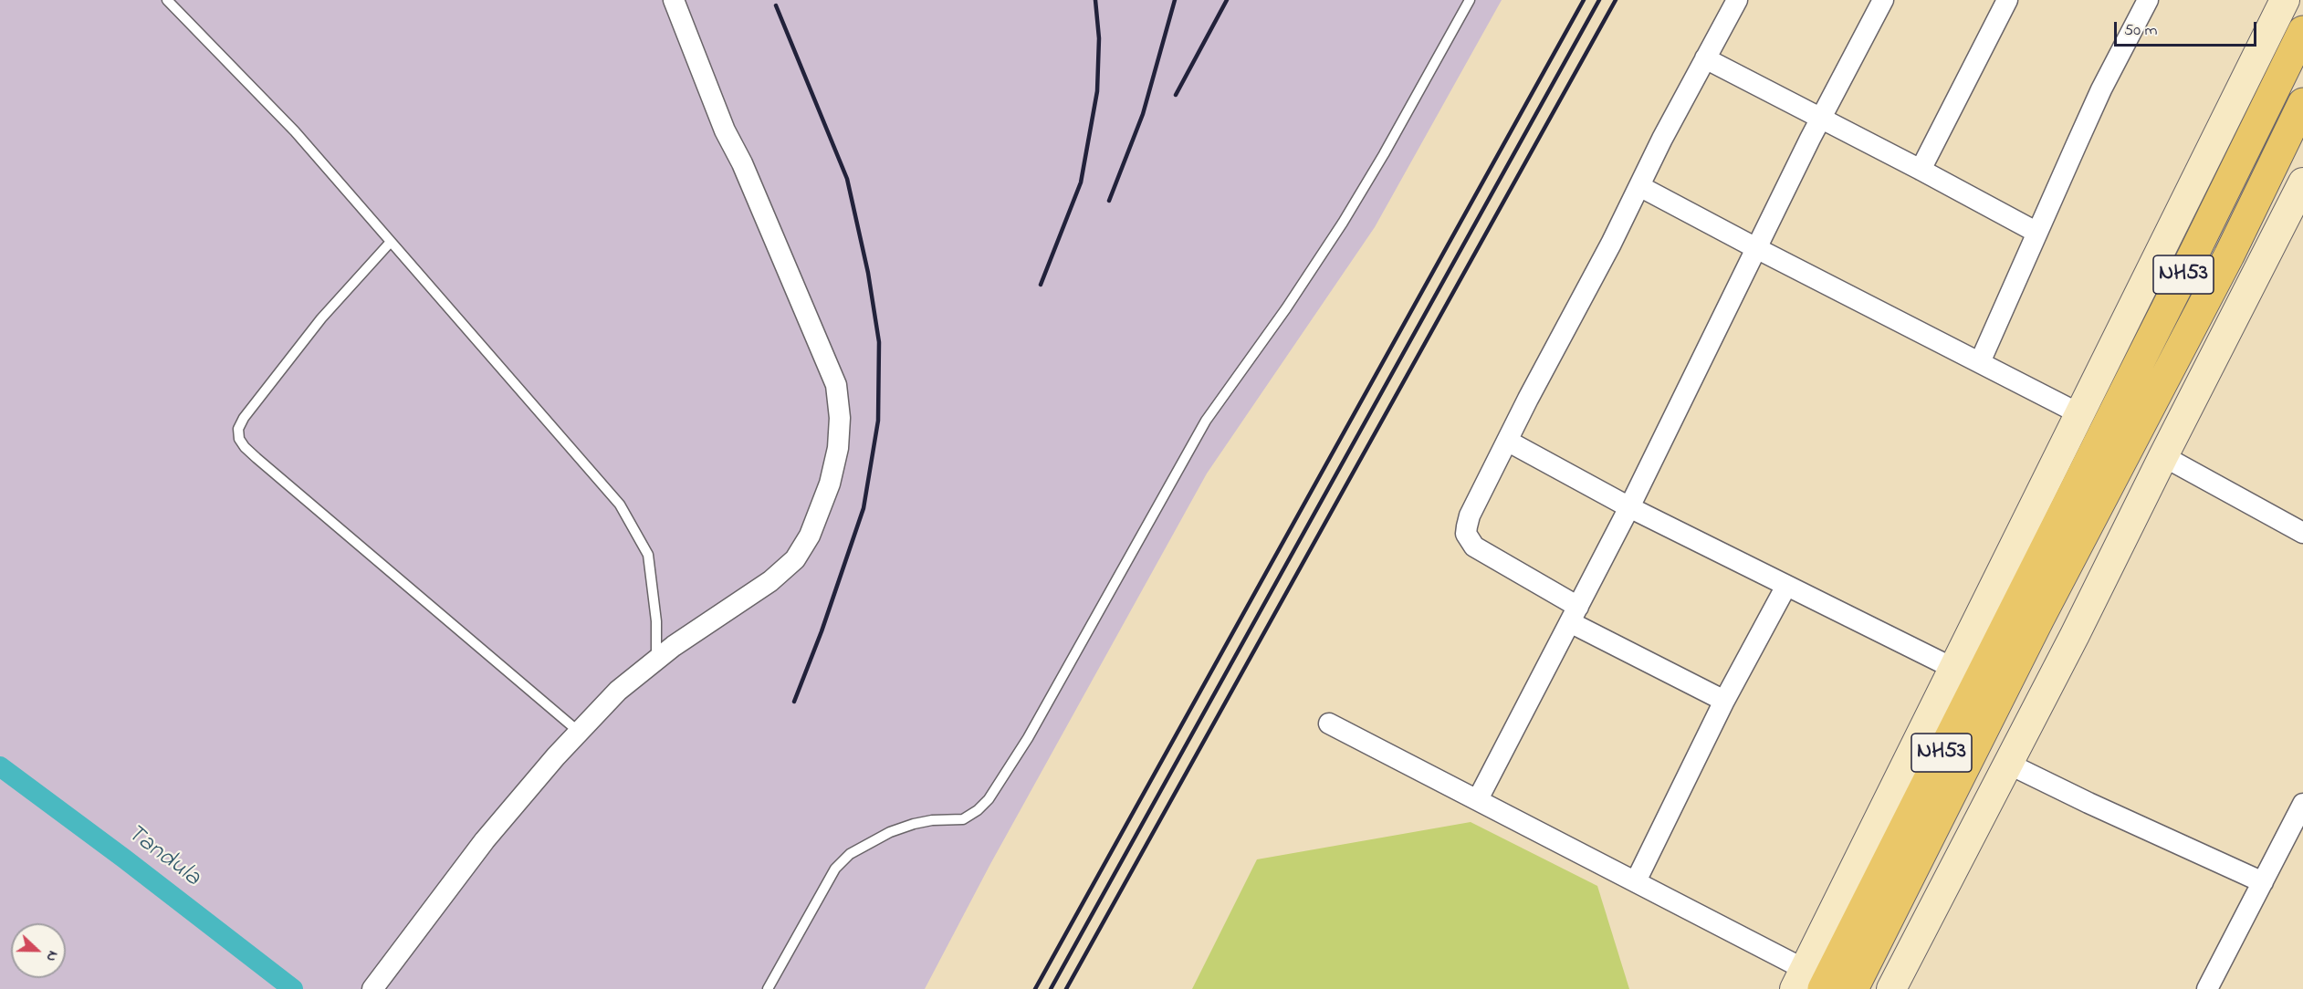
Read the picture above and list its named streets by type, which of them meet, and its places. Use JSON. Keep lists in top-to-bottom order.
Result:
{
  "streets": {
    "highway": ["NH53"]
  },
  "water": ["Tandula"],
  "scale_bar": "50 m",
  "north": "right"
}
